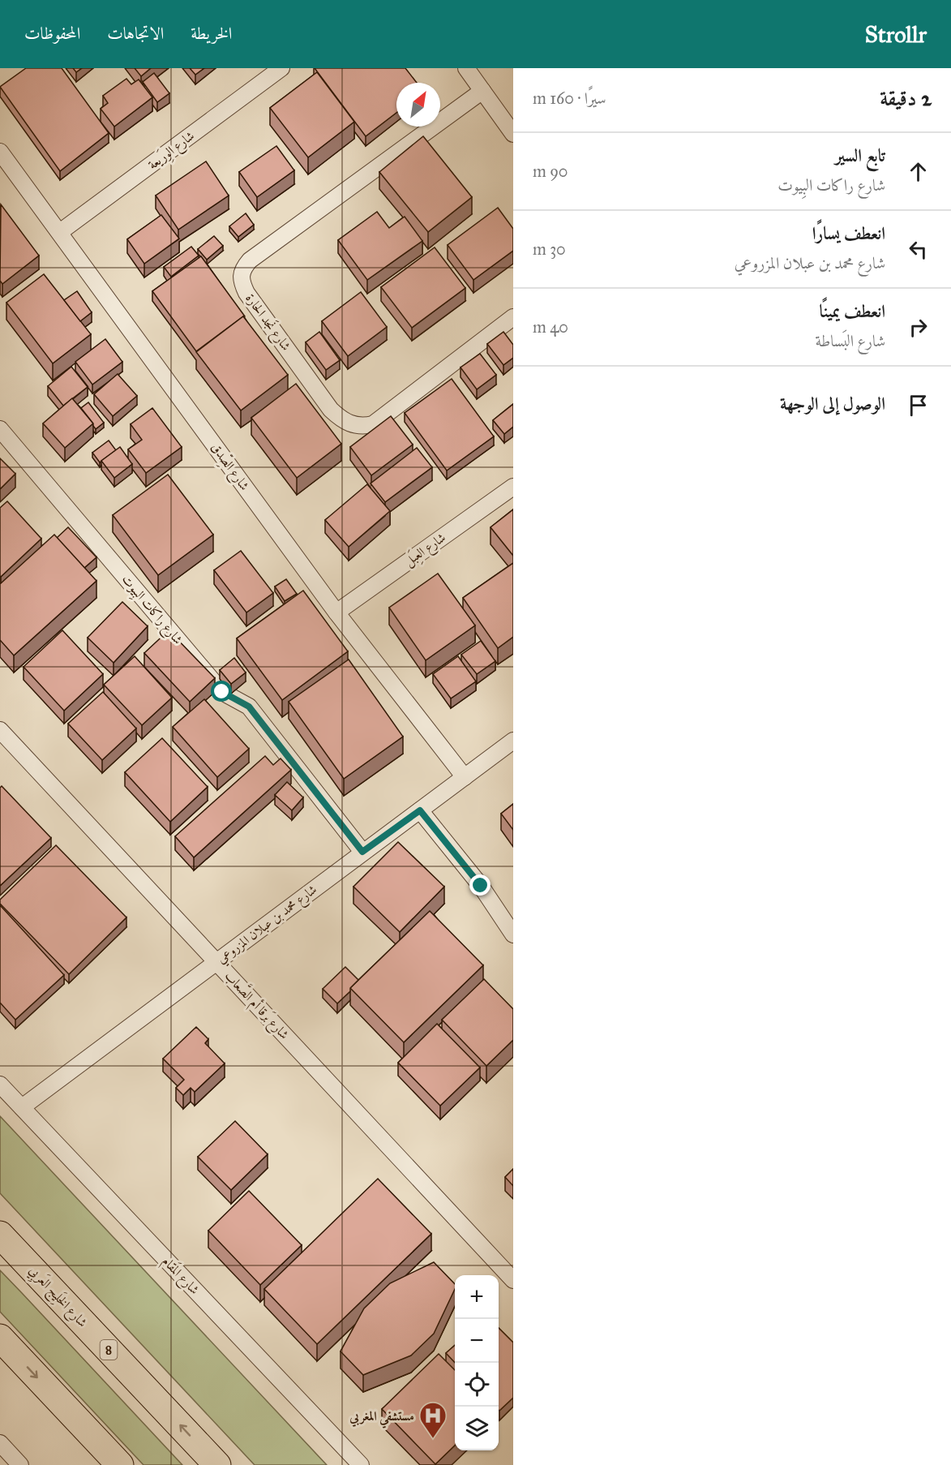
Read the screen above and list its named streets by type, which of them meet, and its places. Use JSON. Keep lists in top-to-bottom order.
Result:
{
  "streets": {
    "highway": ["شارع الخَلِيج العَربِي", "8"],
    "street": [
      "شارع الوِرَيعة",
      "شارع نَجد الحارة",
      "شارع الصِّدق",
      "شارع العِبَل",
      "شارع راكات البِيوت",
      "شارع محمد بن عبلان المزروعي",
      "شارع بَرقا أم الصَّعاب",
      "شارع المَقام"
    ]
  },
  "crossings": [
    ["شارع الوِرَيعة", "شارع الصِّدق"],
    ["شارع الصِّدق", "شارع العِبَل"],
    ["شارع الصِّدق", "شارع محمد بن عبلان المزروعي"],
    ["شارع راكات البِيوت", "شارع محمد بن عبلان المزروعي"],
    ["شارع محمد بن عبلان المزروعي", "شارع بَرقا أم الصَّعاب"],
    ["شارع محمد بن عبلان المزروعي", "شارع المَقام"]
  ],
  "places": {
    "hospital": ["مستشفي المغربي"]
  },
  "north": "top right",
  "page": {
    "header": "Strollr",
    "nav": ["الخريطة", "الاتجاهات", "المحفوظات"],
    "heading": ["2 دقيقة", "سيرًا · 160 m"],
    "list": [
      ["تابع السير", "شارع راكات البِيوت", "90 m"],
      ["انعطف يسارًا", "شارع محمد بن عبلان المزروعي", "30 m"],
      ["انعطف يمينًا", "شارع البَساطة", "40 m"],
      "الوصول إلى الوجهة"
    ],
    "map_buttons": ["+", "−"]
  }
}
